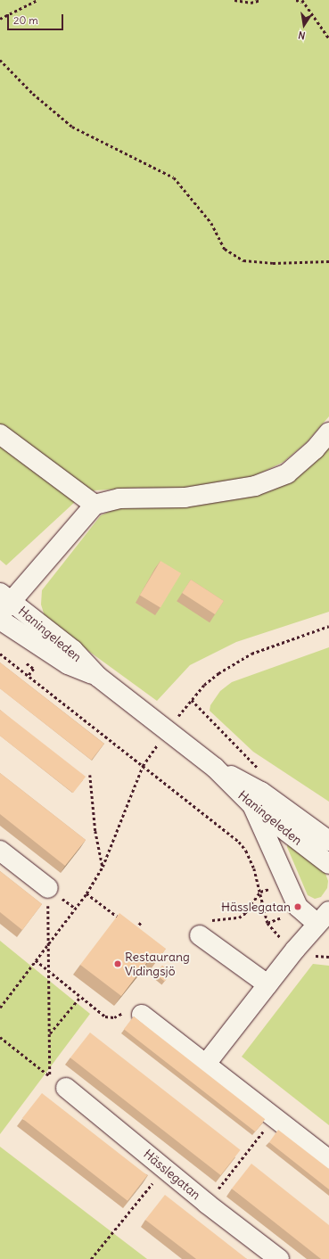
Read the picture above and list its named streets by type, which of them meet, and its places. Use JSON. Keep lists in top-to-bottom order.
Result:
{
  "streets": {
    "street": ["Haningeleden", "Hässlegatan"]
  },
  "places": ["Hässlegatan", "Restaurang Vidingsjö"],
  "scale_bar": "20 m",
  "north": "bottom"
}
